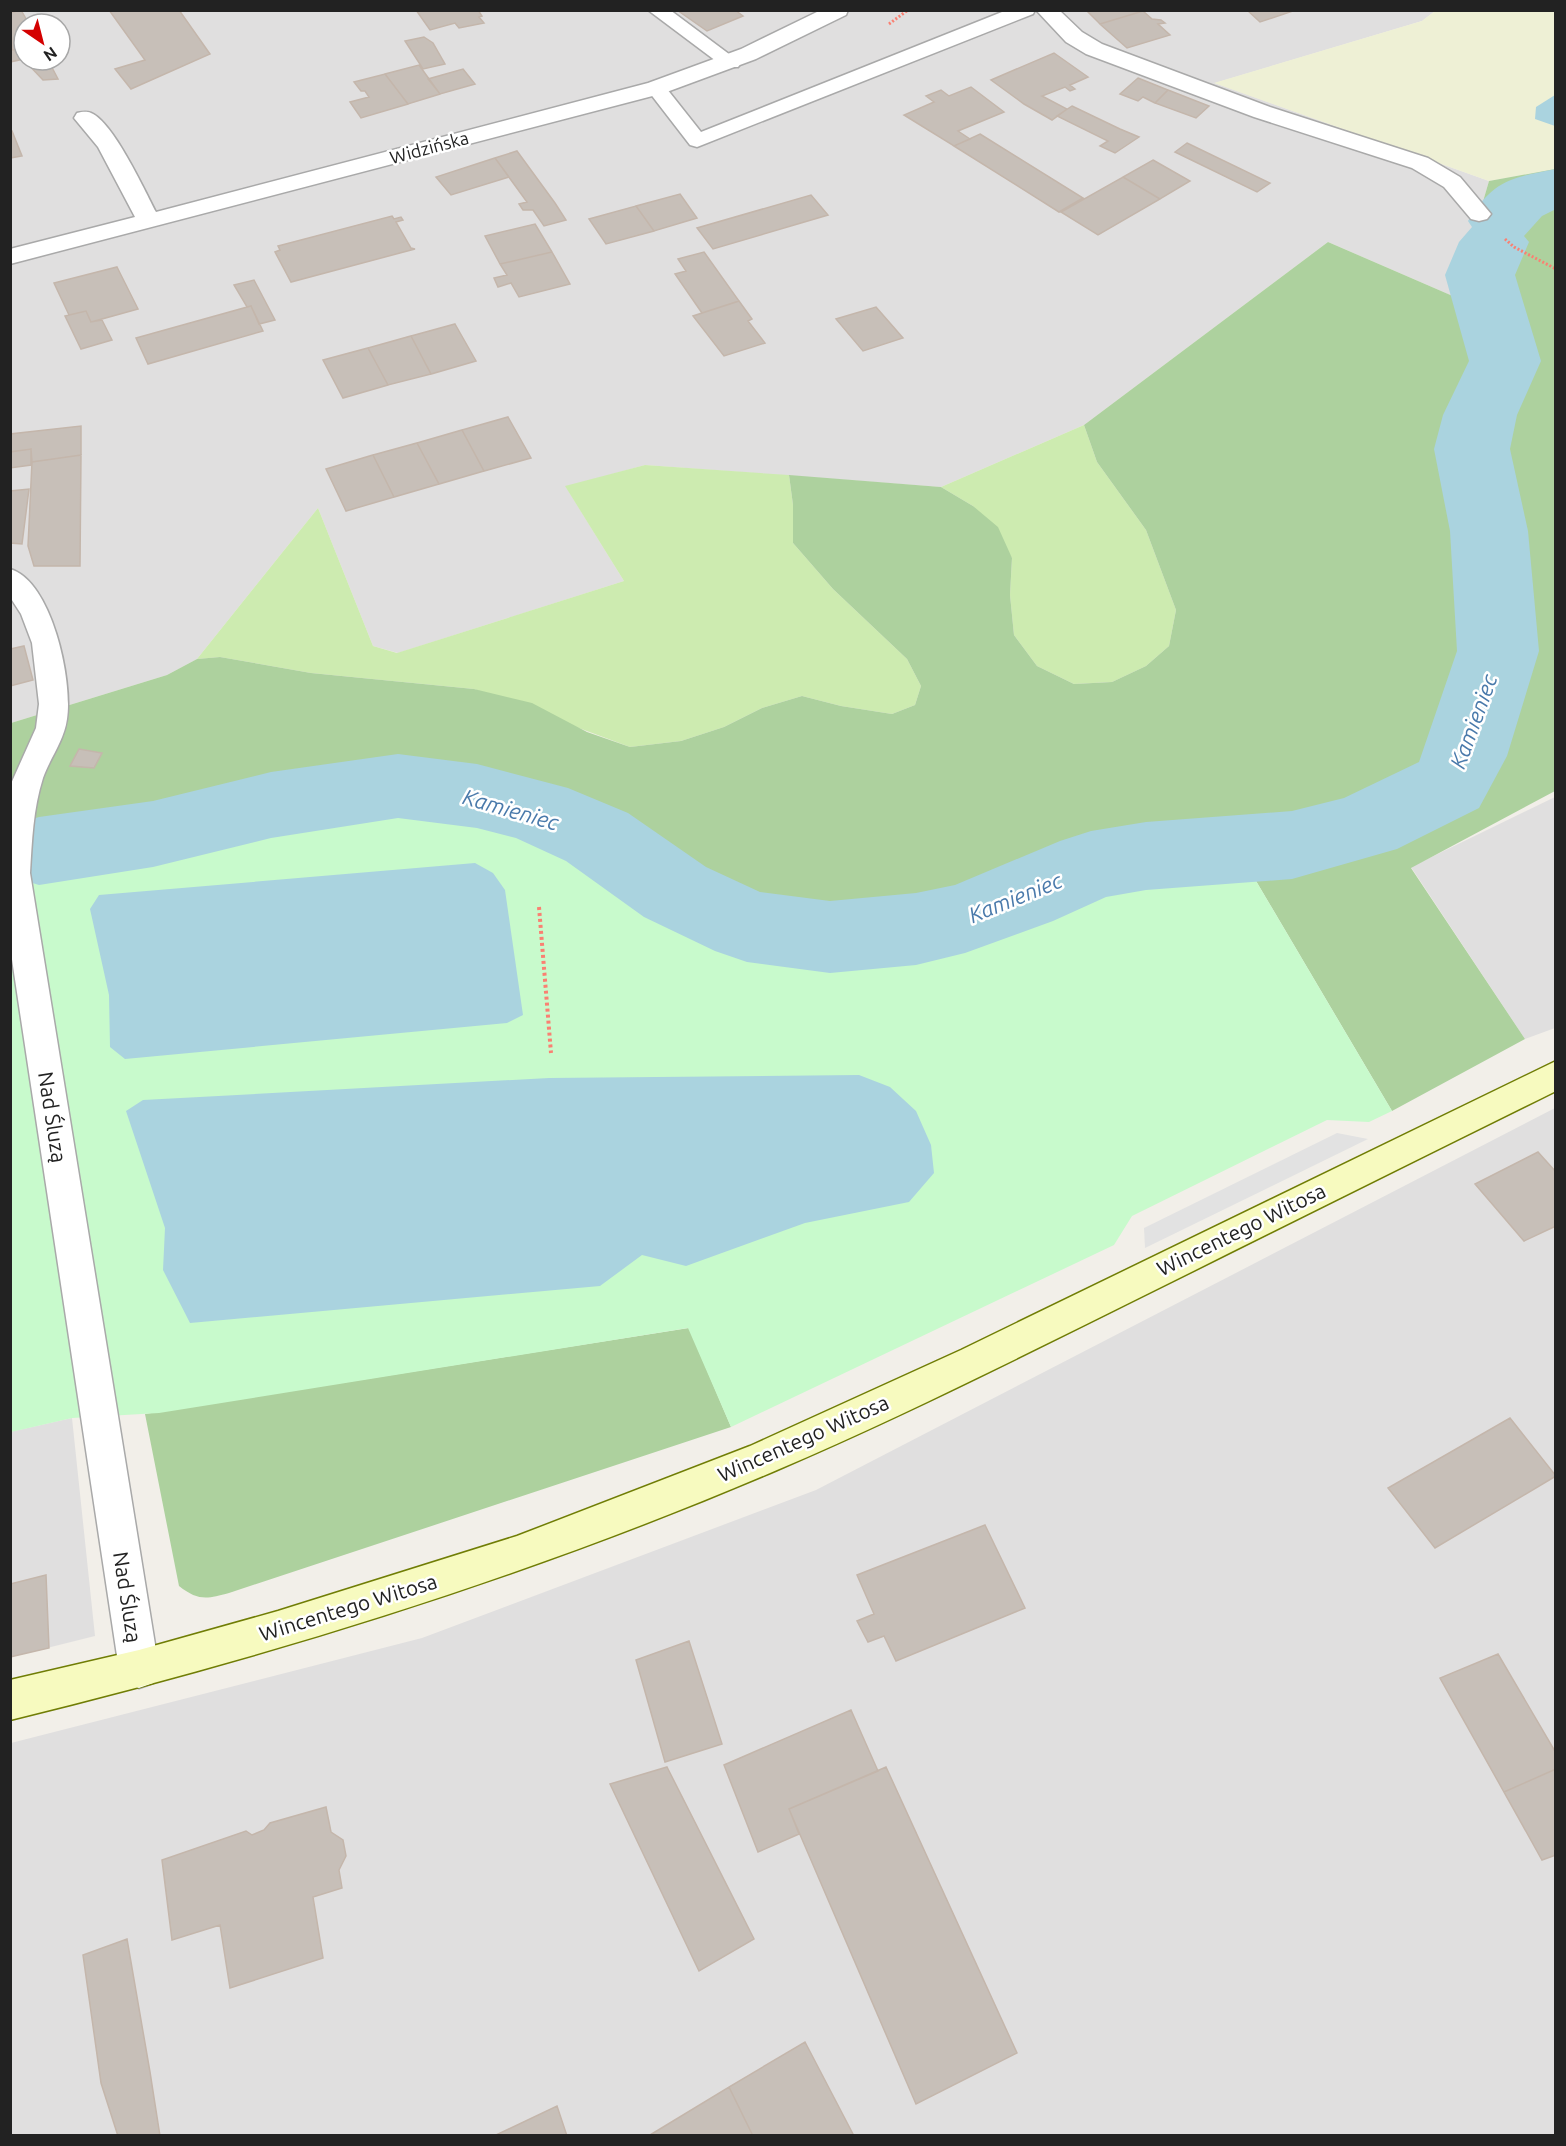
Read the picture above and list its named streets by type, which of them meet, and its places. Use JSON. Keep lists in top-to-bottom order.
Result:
{
  "streets": {
    "street": ["Widzińska", "Nad Śluzą", "Wincentego Witosa"]
  },
  "crossings": [
    ["Nad Śluzą", "Wincentego Witosa"]
  ],
  "water": ["Kamieniec"],
  "north": "bottom right"
}
